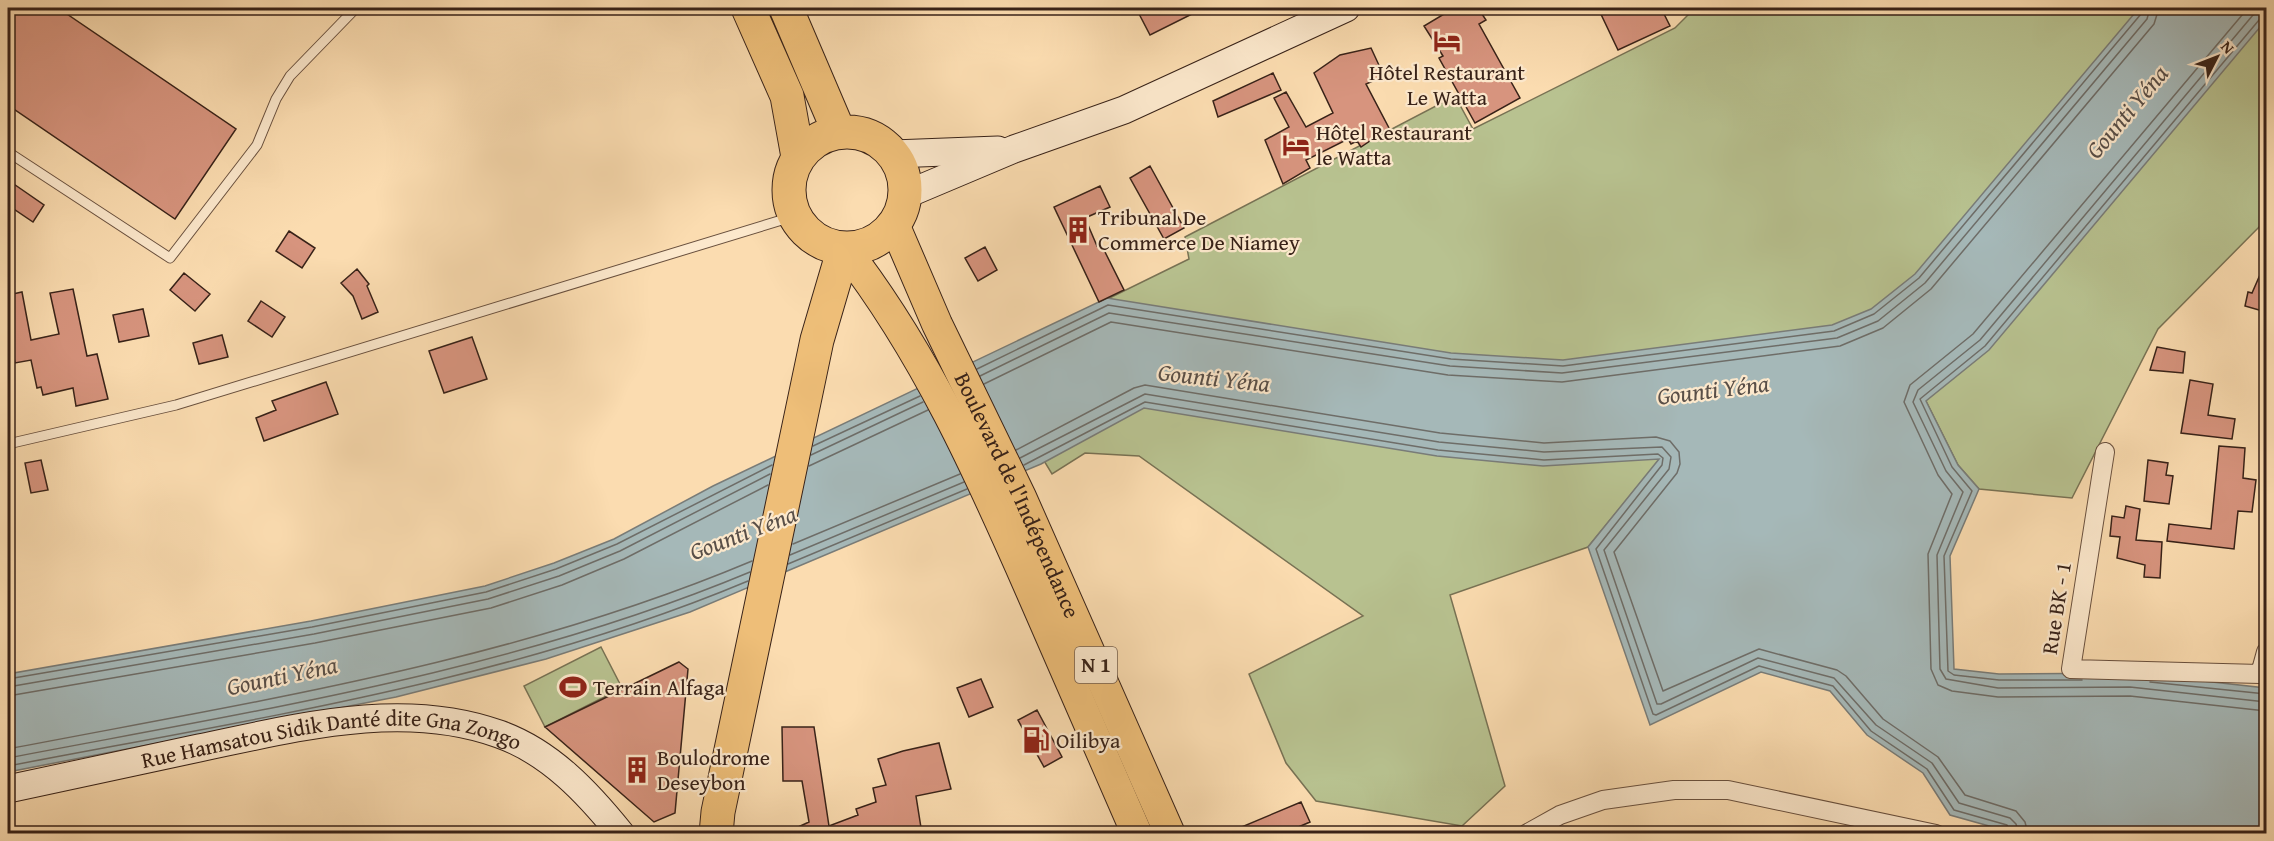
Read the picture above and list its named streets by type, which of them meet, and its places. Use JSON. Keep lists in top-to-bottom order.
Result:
{
  "streets": {
    "main road": ["Boulevard de l'Indépendance", "N 1"],
    "street": ["Rue BK - 1", "Rue Hamsatou Sidik Danté dite Gna Zongo"]
  },
  "water": ["Gounti Yéna"],
  "places": {
    "hotel": ["Hôtel Restaurant Le Watta", "Hôtel Restaurant le Watta"],
    "building": ["Tribunal De Commerce De Niamey", "Boulodrome Deseybon"],
    "sports": ["Terrain Alfaga"],
    "fuel station": ["Oilibya"]
  },
  "north": "top right"
}
